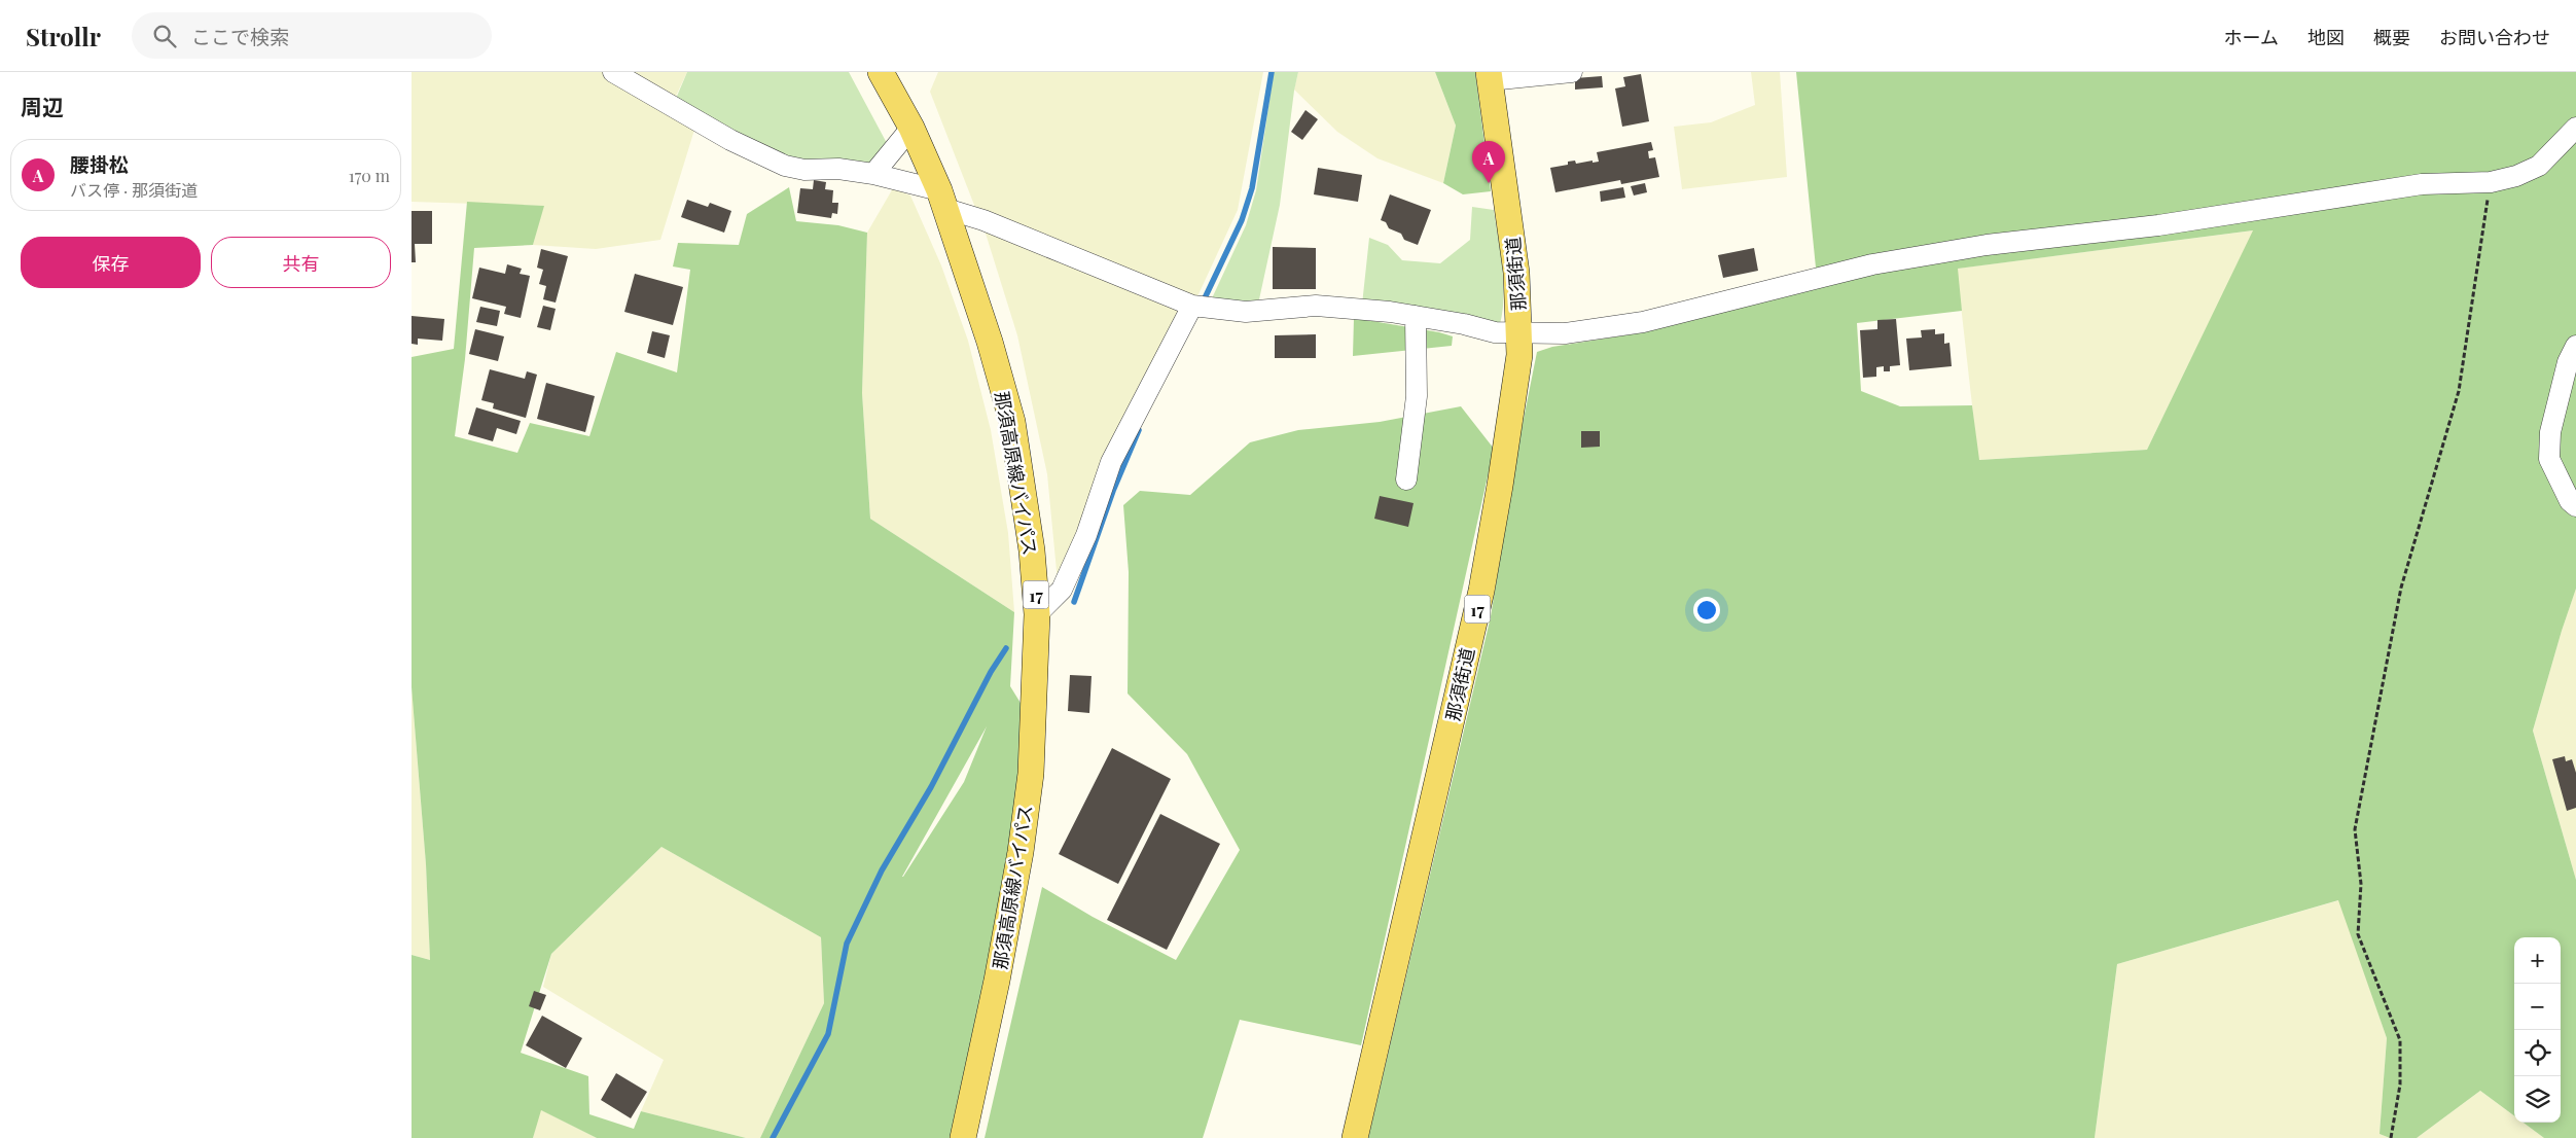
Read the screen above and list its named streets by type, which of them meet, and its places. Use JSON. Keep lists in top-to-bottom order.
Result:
{
  "streets": {
    "main road": ["那須街道", "那須高原線バイパス", "17"]
  },
  "page": {
    "header": "Strollr",
    "search": "ここで検索",
    "nav": [
      "ホーム",
      "地図",
      "概要",
      "お問い合わせ"
    ],
    "heading": "周辺",
    "list": [
      {
        "mark": "A",
        "name": "腰掛松",
        "note": "バス停 · 那須街道",
        "value": "170 m"
      }
    ],
    "pins": "A",
    "buttons": ["保存", "共有"],
    "map_buttons": ["+", "−"]
  }
}
